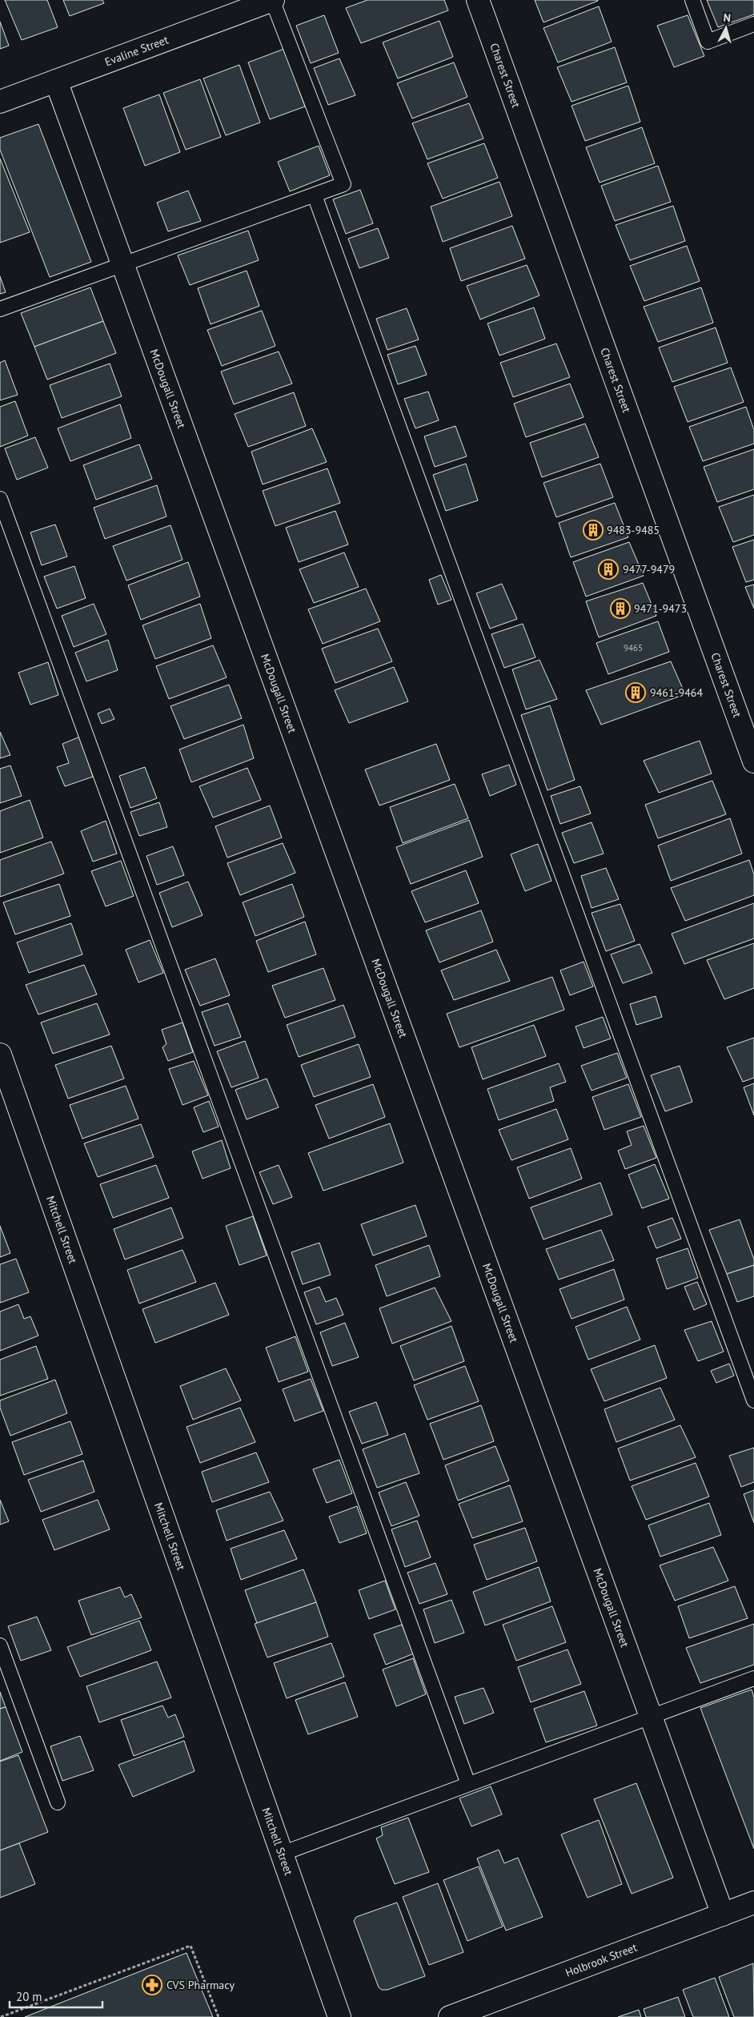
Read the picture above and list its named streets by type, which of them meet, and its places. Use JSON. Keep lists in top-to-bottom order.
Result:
{
  "streets": {
    "street": [
      "Evaline Street",
      "Charest Street",
      "McDougall Street",
      "Mitchell Street",
      "Holbrook Street"
    ]
  },
  "crossings": [
    ["Evaline Street", "McDougall Street"],
    ["McDougall Street", "Holbrook Street"]
  ],
  "places": {
    "building": [
      "9483-9485",
      "9477-9479",
      "9471-9473",
      "9461-9464"
    ],
    "pharmacy": ["CVS Pharmacy"]
  },
  "house_numbers": ["9465"],
  "scale_bar": "20 m",
  "north": "top"
}
